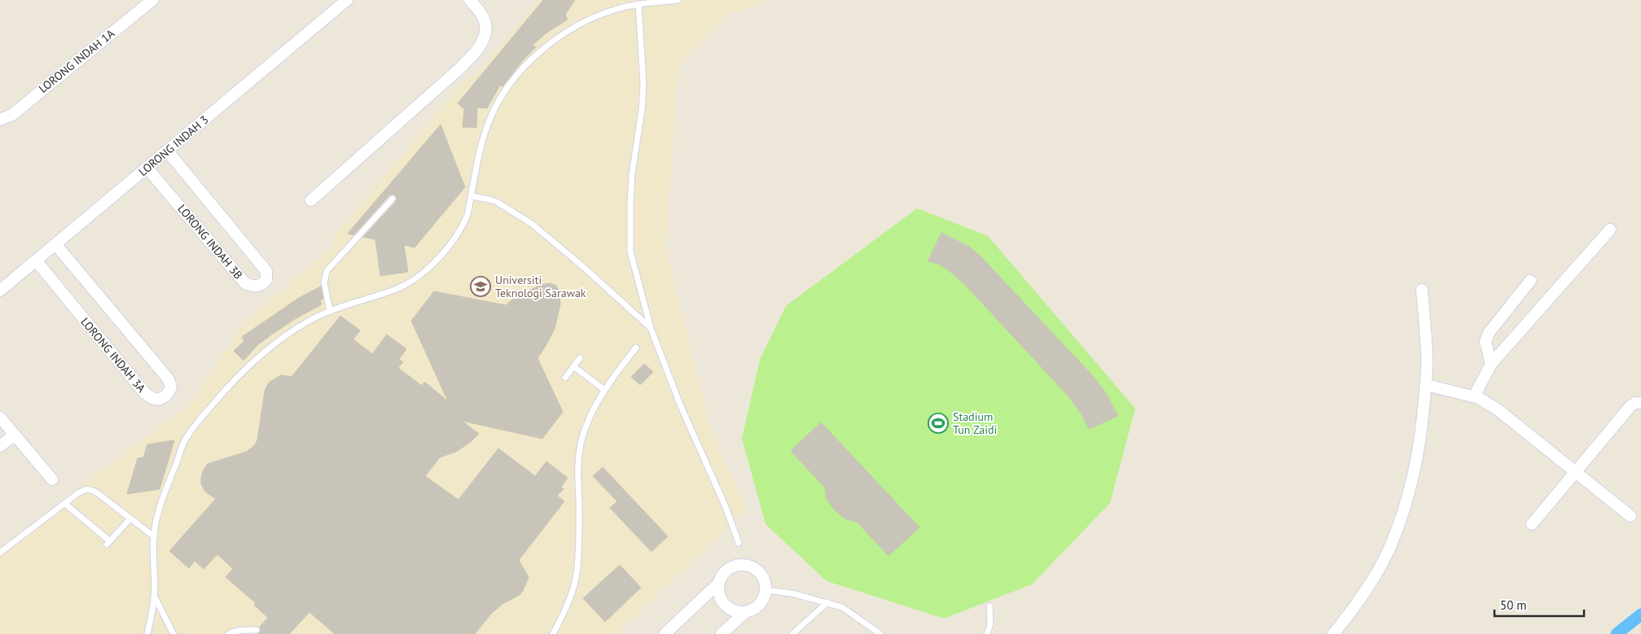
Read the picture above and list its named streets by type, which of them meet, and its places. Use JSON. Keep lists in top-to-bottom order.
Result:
{
  "streets": {
    "street": [
      "LORONG INDAH 1A",
      "LORONG INDAH 3",
      "LORONG INDAH 3B",
      "LORONG INDAH 3A"
    ]
  },
  "crossings": [
    ["LORONG INDAH 3", "LORONG INDAH 3B"],
    ["LORONG INDAH 3", "LORONG INDAH 3A"]
  ],
  "places": {
    "school or university": ["Universiti Teknologi Sarawak"],
    "sports": ["Stadium Tun Zaidi"]
  },
  "scale_bar": "50 m"
}
